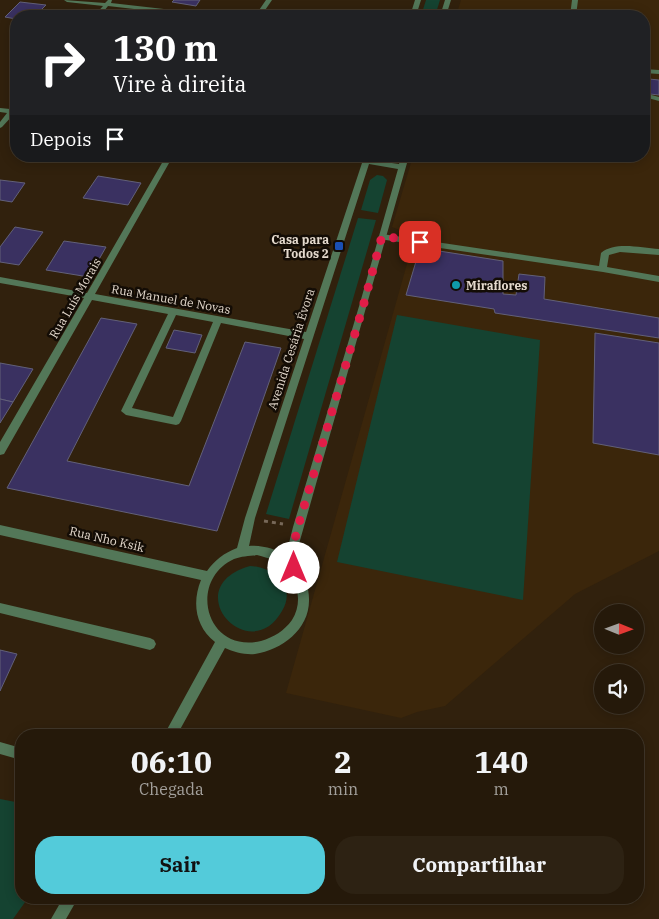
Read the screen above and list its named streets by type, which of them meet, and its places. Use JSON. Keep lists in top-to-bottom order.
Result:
{
  "streets": {
    "street": [
      "Rua Luís Morais",
      "Rua Manuel de Novas",
      "Avenida Cesária Évora",
      "Rua Nho Ksik"
    ]
  },
  "crossings": [
    ["Rua Luís Morais", "Rua Manuel de Novas"],
    ["Rua Manuel de Novas", "Avenida Cesária Évora"],
    ["Avenida Cesária Évora", "Rua Nho Ksik"]
  ],
  "places": {
    "transit": ["Casa para Todos 2"],
    "other": ["Miraflores"]
  },
  "north": "right",
  "page": {
    "turn": ["130 m", "Vire à direita"],
    "then": "Depois",
    "eta": [
      "06:10",
      "Chegada",
      "2",
      "min",
      "140",
      "m"
    ],
    "buttons": ["Sair", "Compartilhar"]
  }
}
